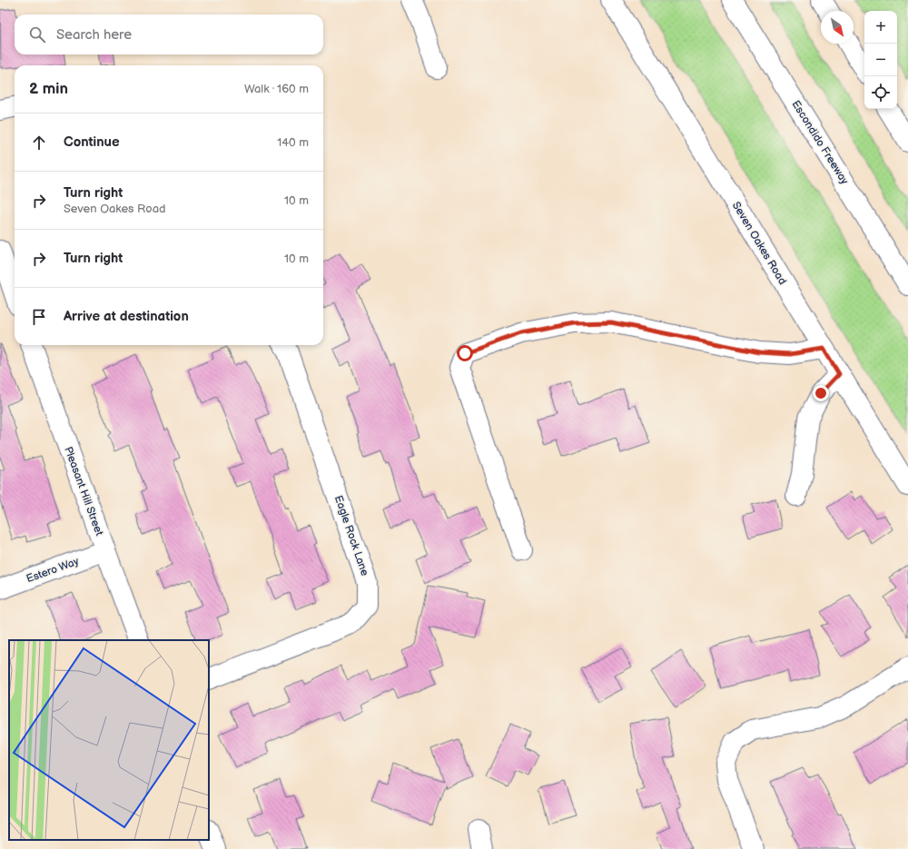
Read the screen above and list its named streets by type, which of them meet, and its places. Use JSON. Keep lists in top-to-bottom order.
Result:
{
  "streets": {
    "main road": [
      "Escondido Freeway",
      "Seven Oakes Road",
      "Pleasant Hill Street",
      "Eagle Rock Lane",
      "Estero Way"
    ]
  },
  "crossings": [
    ["Pleasant Hill Street", "Estero Way"]
  ],
  "north": "bottom right",
  "page": {
    "map_buttons": ["+", "−"],
    "search": "Search here",
    "heading": ["2 min", "Walk · 160 m"],
    "list": [
      ["Continue", "140 m"],
      ["Turn right", "Seven Oakes Road", "10 m"],
      ["Turn right", "10 m"],
      "Arrive at destination"
    ]
  }
}
